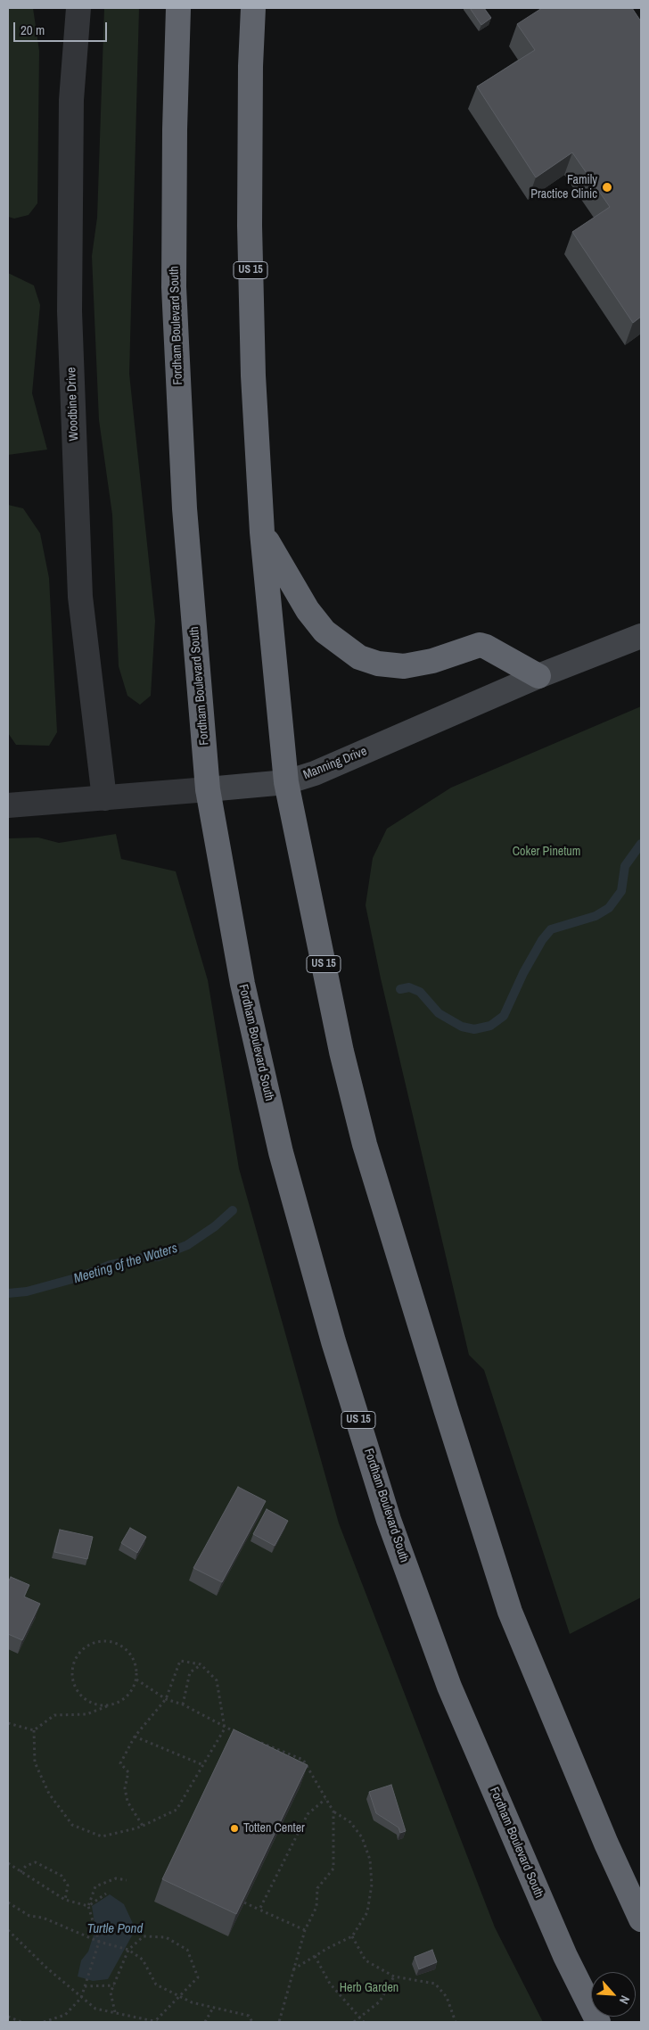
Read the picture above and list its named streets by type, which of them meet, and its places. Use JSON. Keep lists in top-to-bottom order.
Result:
{
  "streets": {
    "highway": ["US 15", "Fordham Boulevard South"],
    "street": ["Woodbine Drive", "Manning Drive"]
  },
  "crossings": [
    ["US 15", "Manning Drive"],
    ["Fordham Boulevard South", "Manning Drive"],
    ["Woodbine Drive", "Manning Drive"]
  ],
  "water": ["Meeting of the Waters", "Turtle Pond"],
  "parks": ["Coker Pinetum", "Herb Garden"],
  "places": ["Family Practice Clinic", "Totten Center"],
  "scale_bar": "20 m",
  "north": "bottom right"
}
